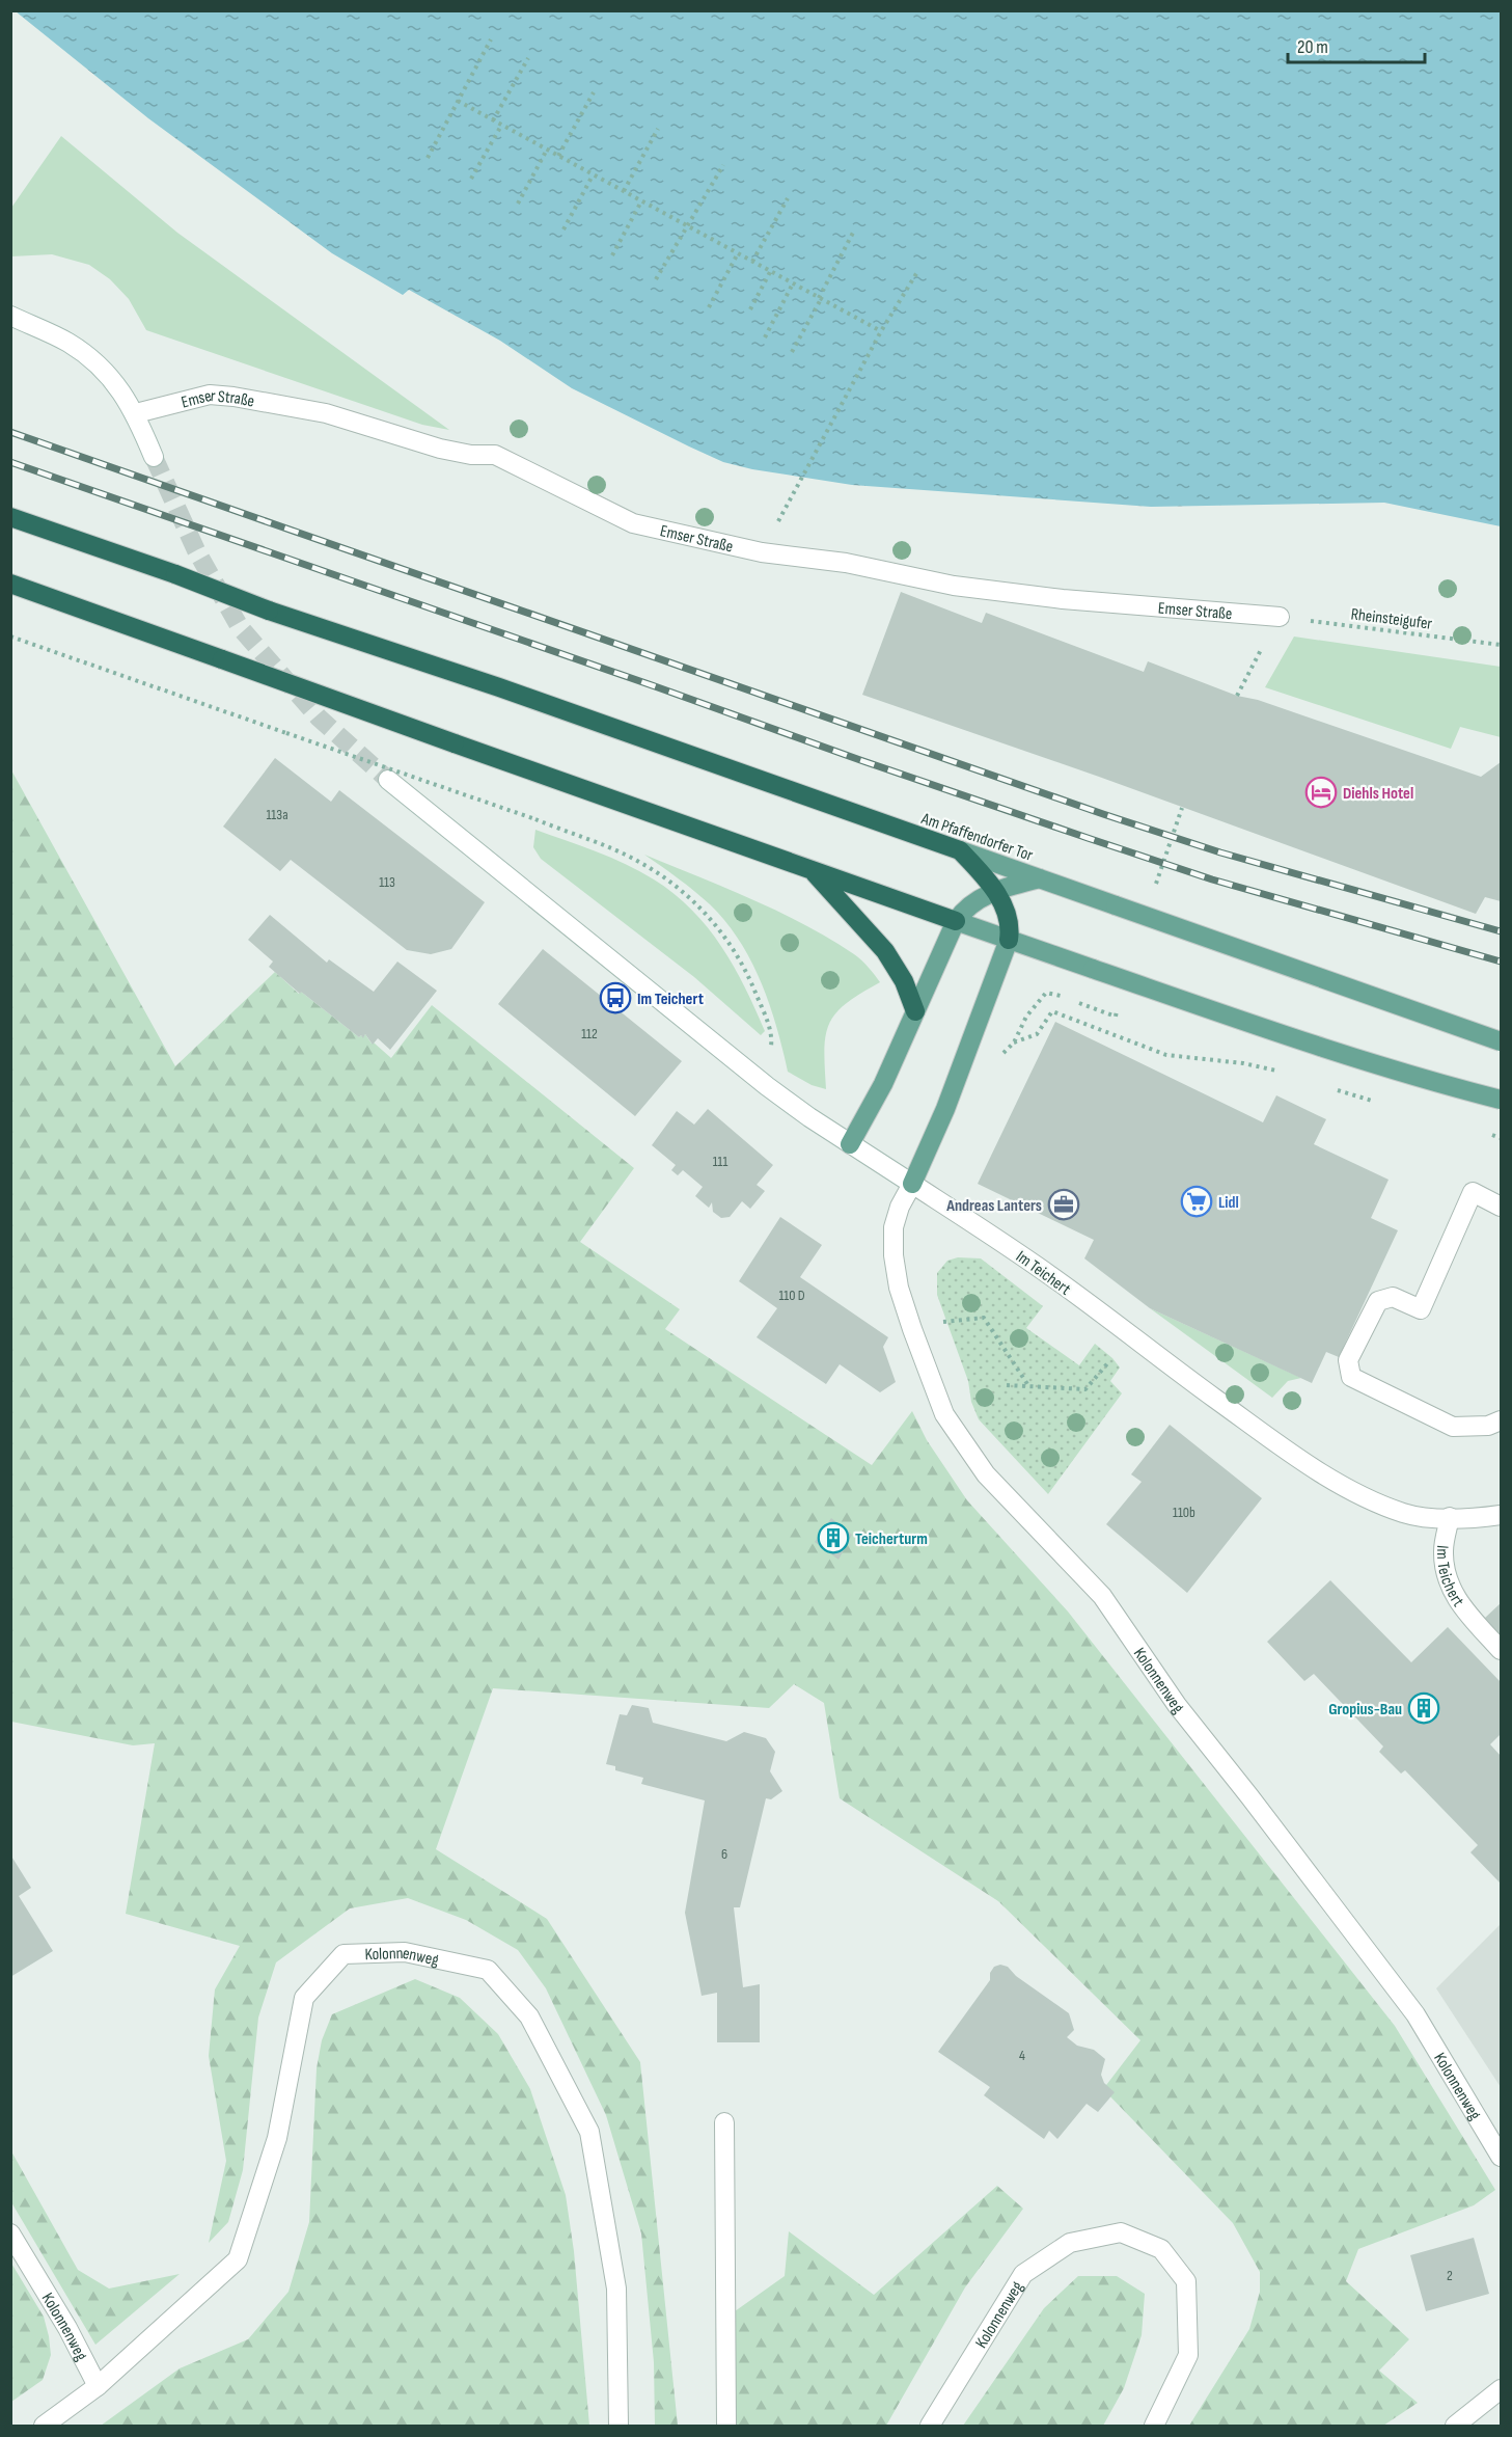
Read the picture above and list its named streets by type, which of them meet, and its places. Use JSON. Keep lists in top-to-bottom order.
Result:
{
  "streets": {
    "highway": ["Am Pfaffendorfer Tor"],
    "street": ["Emser Straße", "Im Teichert", "Kolonnenweg"],
    "path": ["Rheinsteigufer"]
  },
  "crossings": [
    ["Emser Straße", "Rheinsteigufer"],
    ["Im Teichert", "Kolonnenweg"]
  ],
  "places": {
    "hotel": ["Diehls Hotel"],
    "bus stop": ["Im Teichert"],
    "supermarket": ["Lidl"],
    "office": ["Andreas Lanters"],
    "building": ["Teicherturm", "Gropius-Bau"]
  },
  "house_numbers": [
    "113a",
    "113",
    "112",
    "111",
    "110 D",
    "110b",
    "6",
    "4",
    "2"
  ],
  "scale_bar": "20 m"
}
